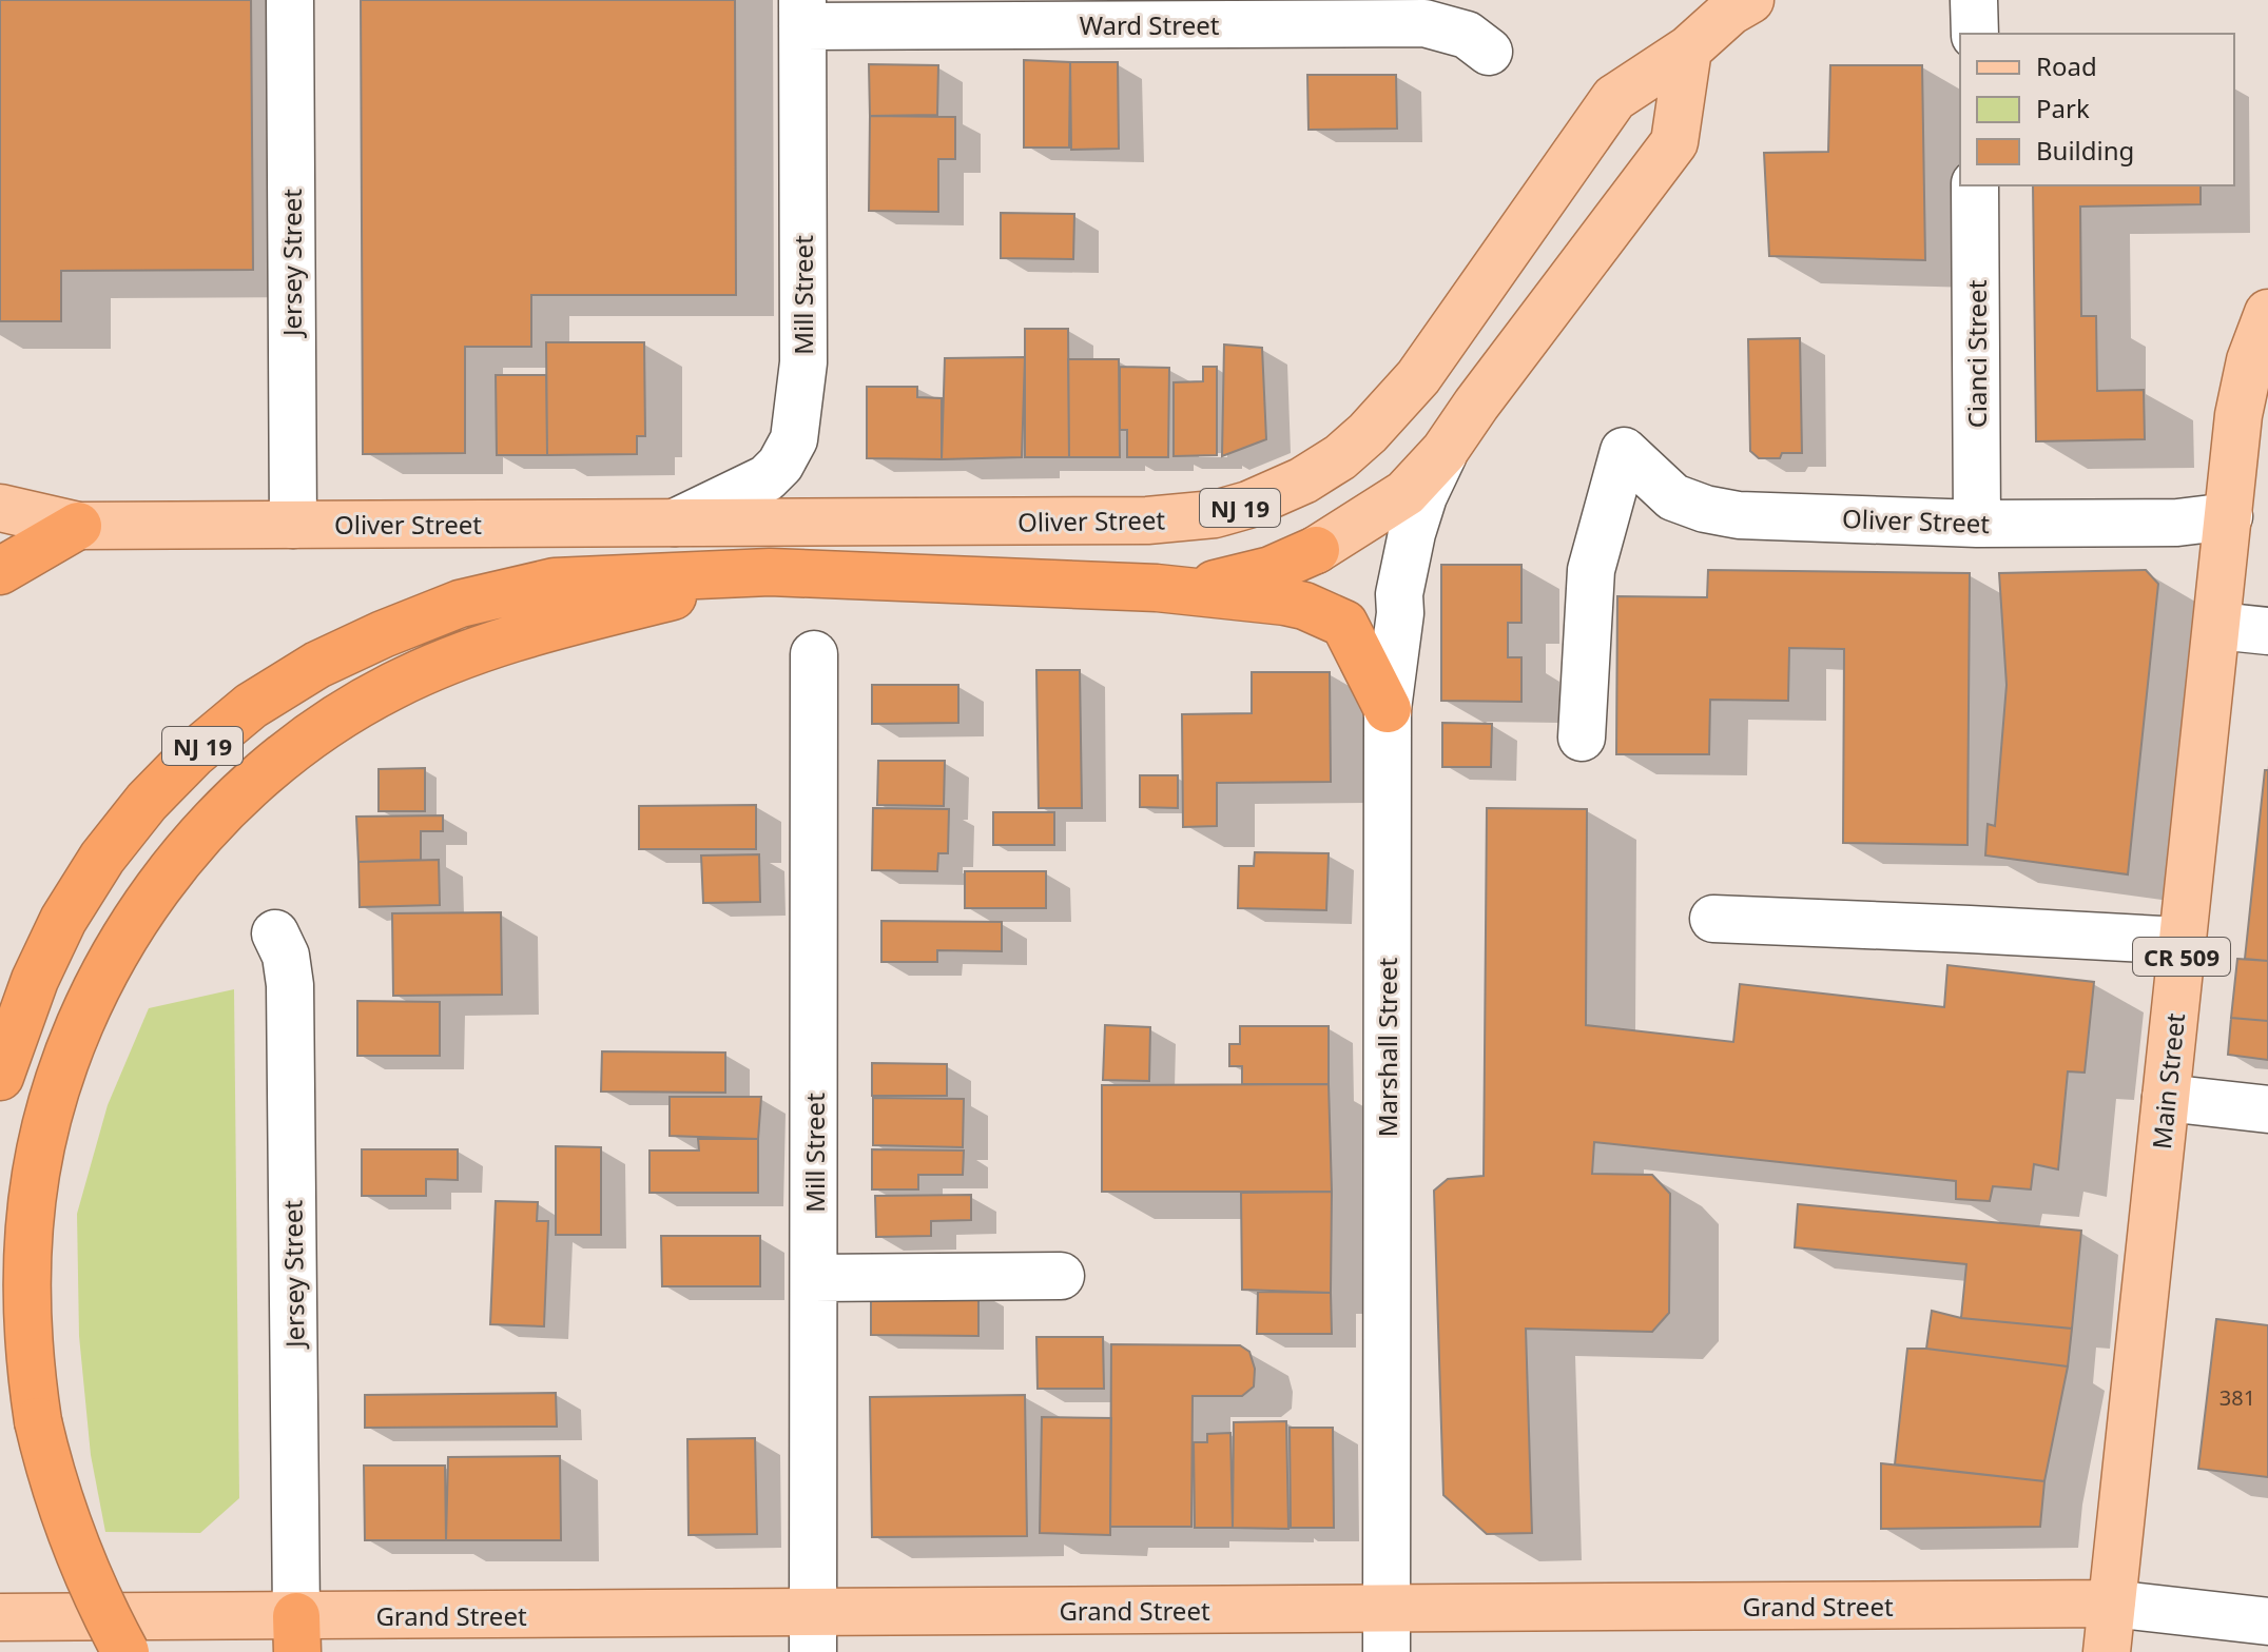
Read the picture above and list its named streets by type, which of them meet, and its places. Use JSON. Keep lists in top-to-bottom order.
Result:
{
  "streets": {
    "highway": ["NJ 19"],
    "main road": [
      "Oliver Street",
      "CR 509",
      "Main Street",
      "Grand Street"
    ],
    "street": [
      "Ward Street",
      "Jersey Street",
      "Mill Street",
      "Cianci Street",
      "Marshall Street"
    ]
  },
  "crossings": [
    ["Ward Street", "Mill Street"],
    ["Jersey Street", "Oliver Street"],
    ["Jersey Street", "Grand Street"],
    ["Mill Street", "Oliver Street"],
    ["Mill Street", "Grand Street"],
    ["Cianci Street", "Oliver Street"],
    ["NJ 19", "Oliver Street"],
    ["NJ 19", "Marshall Street"],
    ["Oliver Street", "Main Street"],
    ["Marshall Street", "Grand Street"],
    ["Main Street", "Grand Street"]
  ],
  "house_numbers": ["381"],
  "legend": ["Road", "Park", "Building"]
}
